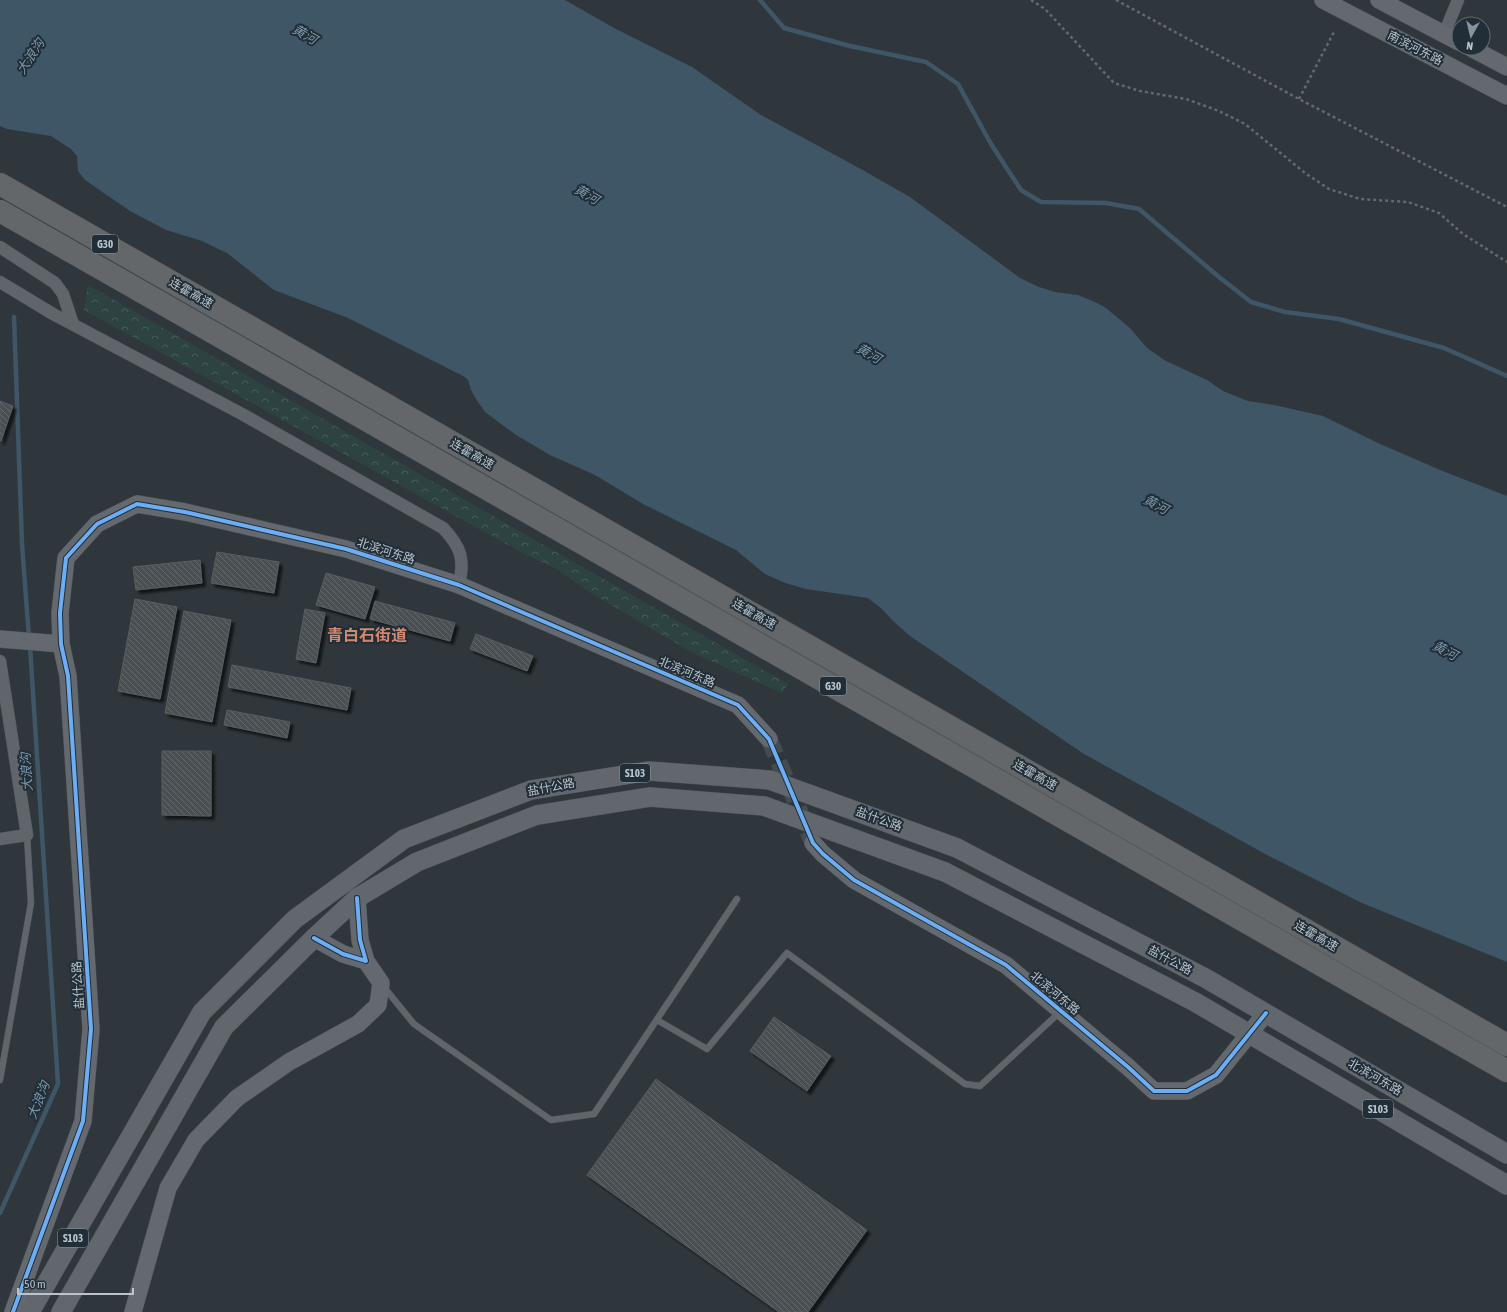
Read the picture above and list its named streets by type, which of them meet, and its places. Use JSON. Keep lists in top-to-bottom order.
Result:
{
  "streets": {
    "highway": ["G30", "连霍高速"],
    "main road": ["北滨河东路", "S103", "盐什公路"],
    "street": ["南滨河东路"]
  },
  "crossings": [
    ["北滨河东路", "S103"],
    ["北滨河东路", "盐什公路"],
    ["S103", "盐什公路"]
  ],
  "districts": ["青白石街道"],
  "water": ["黄河", "大浪沟"],
  "scale_bar": "50 m",
  "north": "bottom"
}
